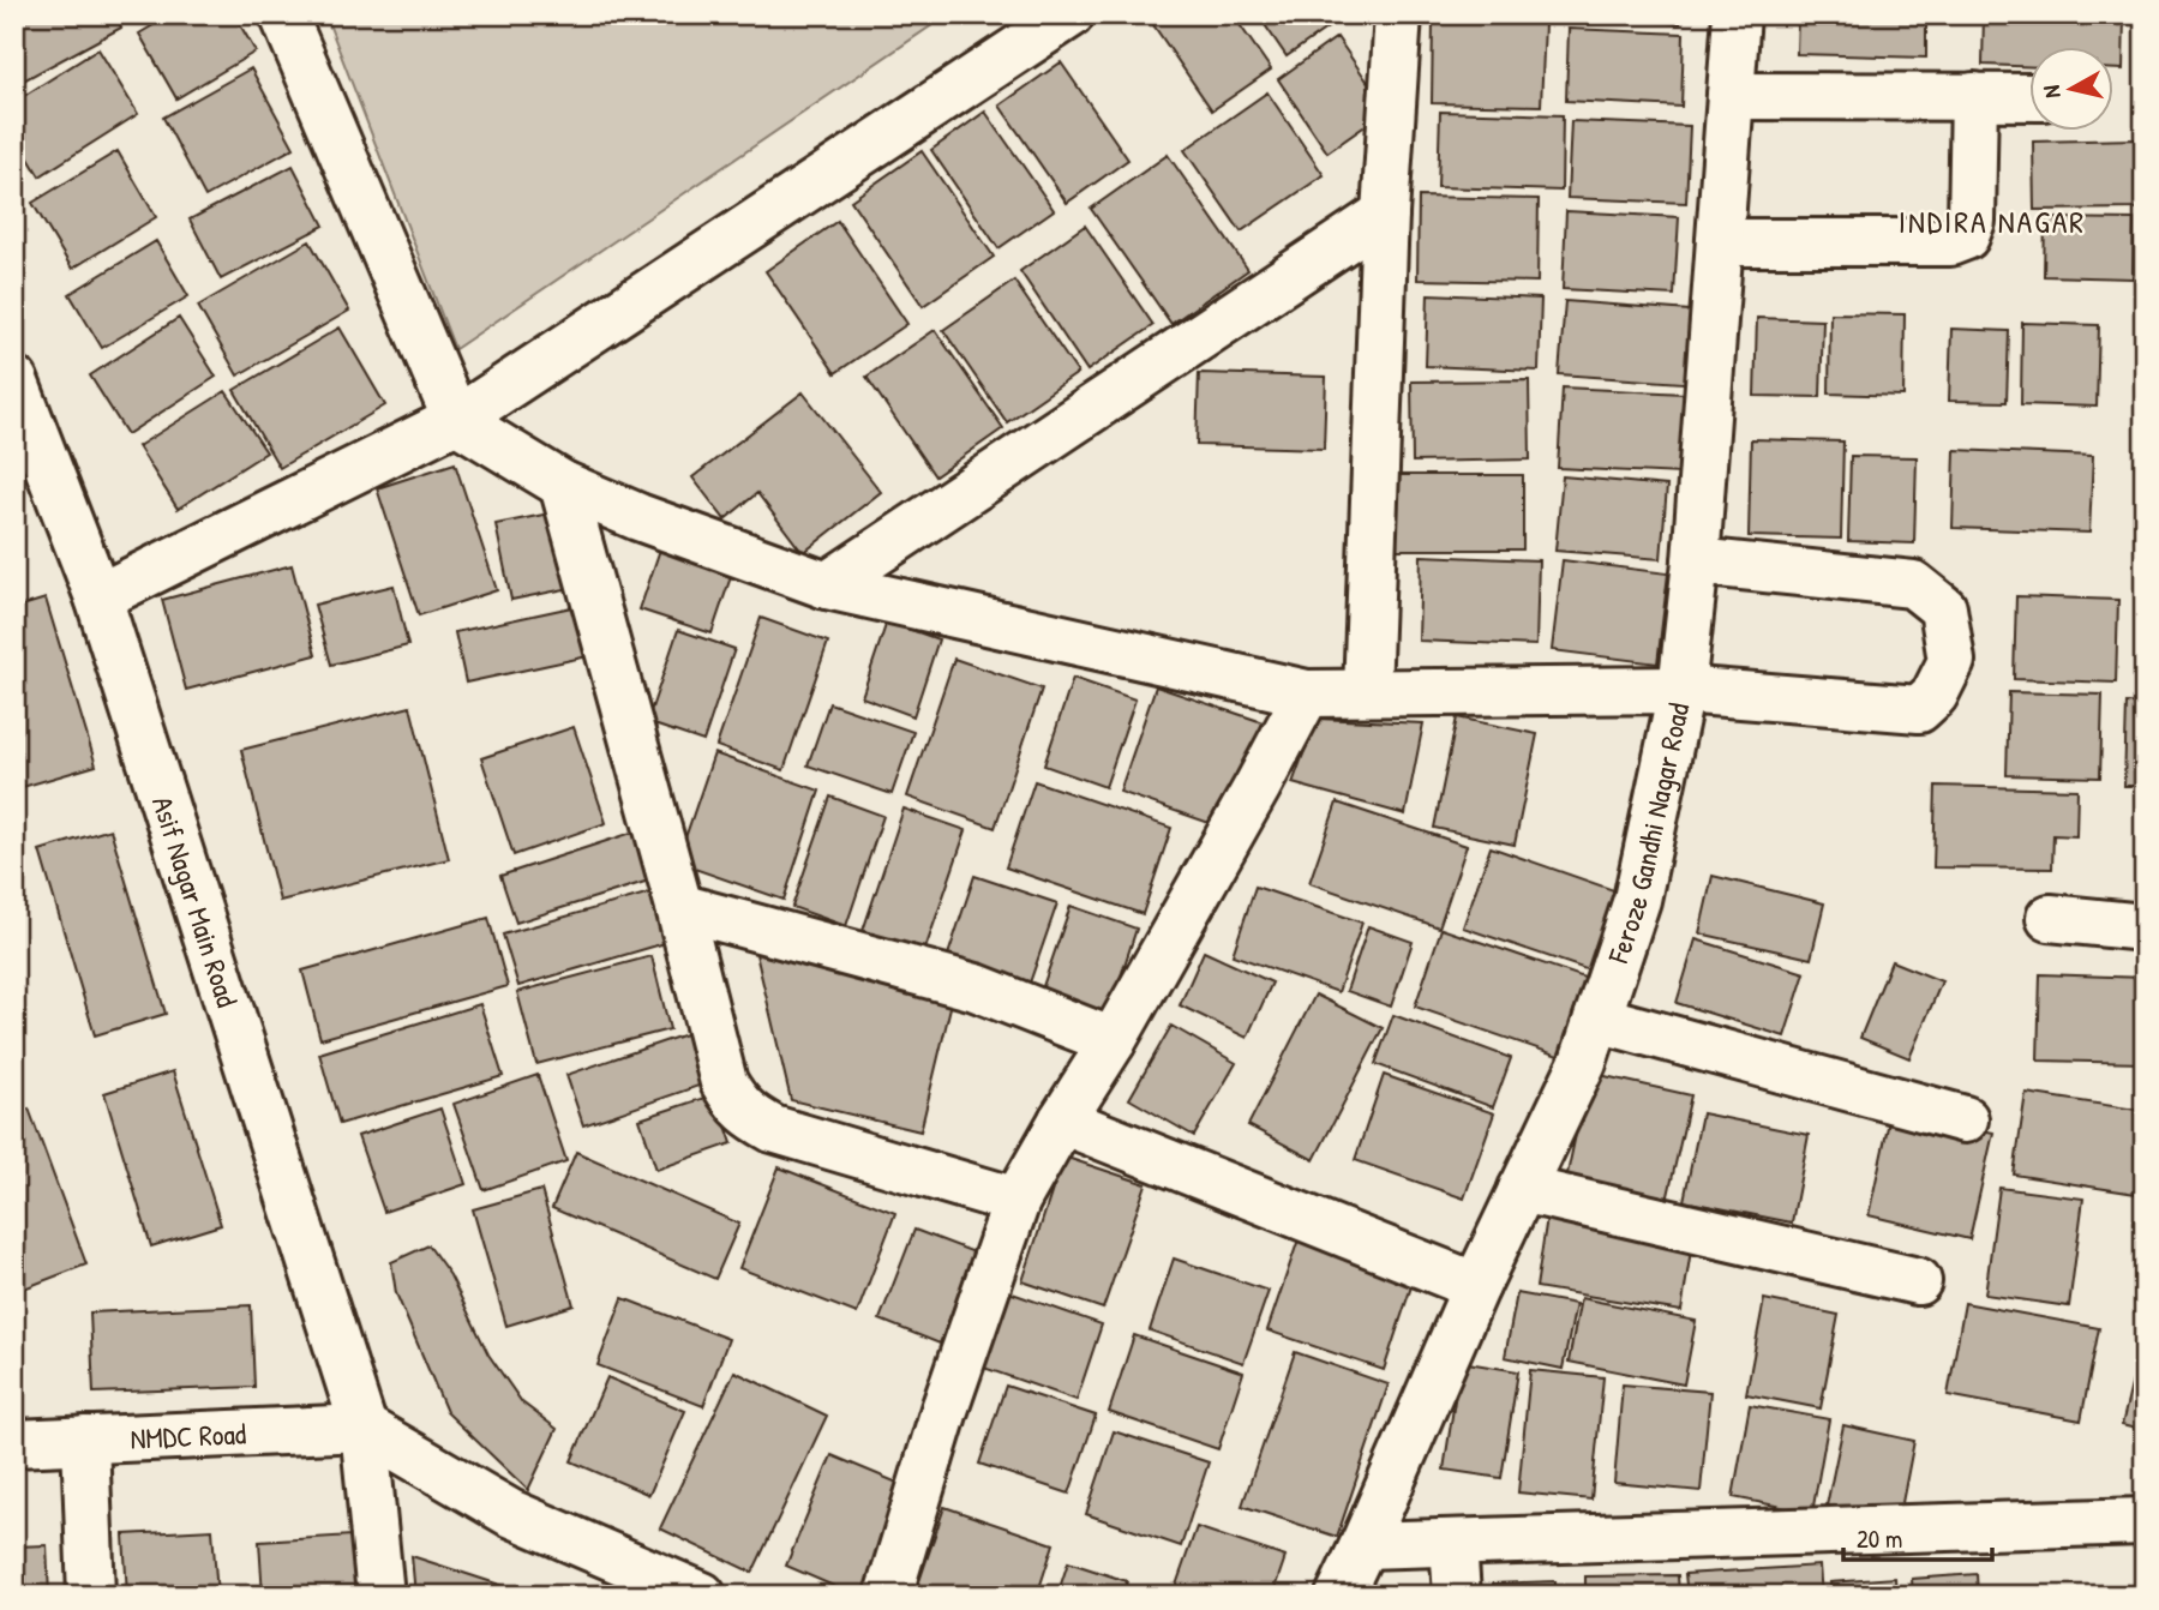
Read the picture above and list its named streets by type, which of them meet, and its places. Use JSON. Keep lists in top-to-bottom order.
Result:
{
  "streets": {
    "street": ["Feroze Gandhi Nagar Road", "Asif Nagar Main Road", "NMDC Road"]
  },
  "crossings": [
    ["Asif Nagar Main Road", "NMDC Road"]
  ],
  "districts": ["INDIRA NAGAR"],
  "scale_bar": "20 m",
  "north": "left"
}
